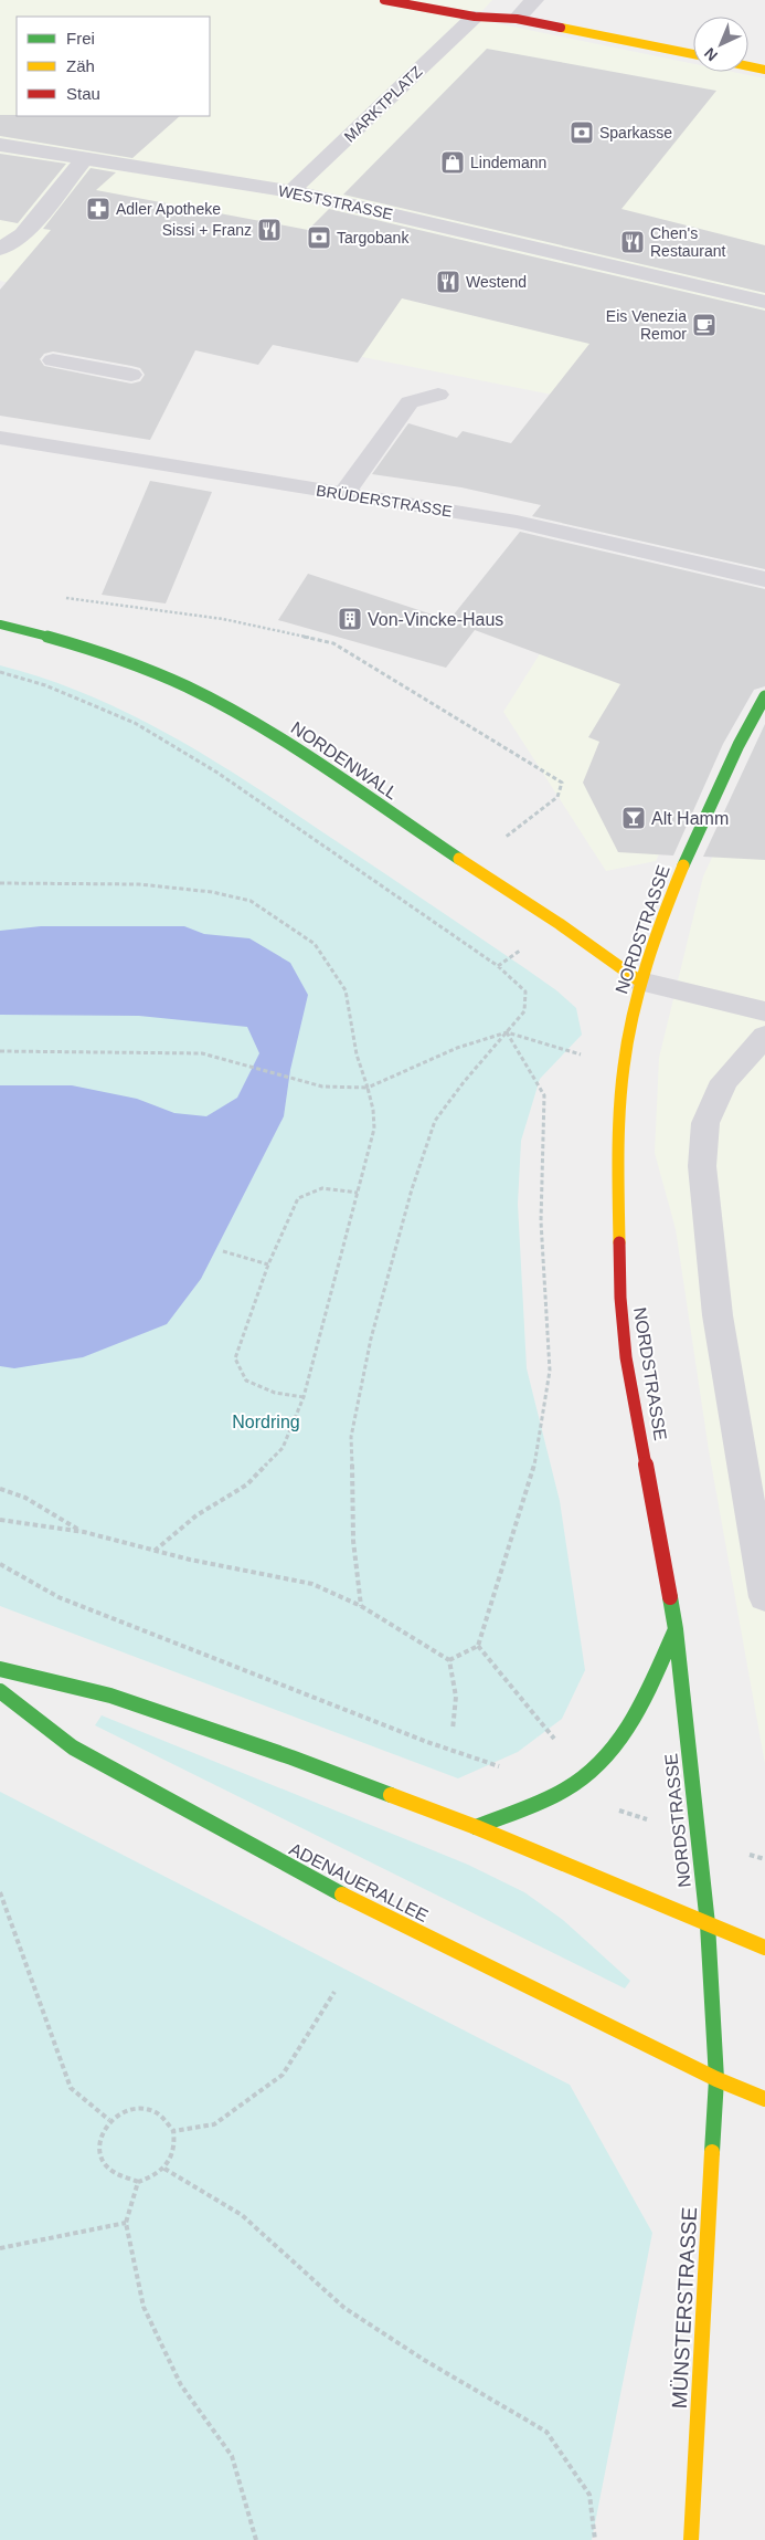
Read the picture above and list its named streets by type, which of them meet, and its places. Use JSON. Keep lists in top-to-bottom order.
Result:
{
  "streets": {
    "main road": [
      "NORDENWALL",
      "NORDSTRASSE",
      "ADENAUERALLEE",
      "MÜNSTERSTRASSE"
    ],
    "street": ["MARKTPLATZ", "WESTSTRASSE", "BRÜDERSTRASSE"]
  },
  "crossings": [
    ["MARKTPLATZ", "WESTSTRASSE"],
    ["NORDENWALL", "NORDSTRASSE"],
    ["NORDSTRASSE", "ADENAUERALLEE"],
    ["NORDSTRASSE", "MÜNSTERSTRASSE"],
    ["ADENAUERALLEE", "MÜNSTERSTRASSE"]
  ],
  "parks": ["Nordring"],
  "places": {
    "bank": ["Sparkasse", "Targobank"],
    "shop": ["Lindemann"],
    "pharmacy": ["Adler Apotheke"],
    "restaurant": ["Sissi + Franz", "Chen's Restaurant", "Westend"],
    "cafe": ["Eis Venezia Remor"],
    "building": ["Von-Vincke-Haus"],
    "bar": ["Alt Hamm"]
  },
  "legend": ["Frei", "Zäh", "Stau"],
  "north": "bottom left"
}
